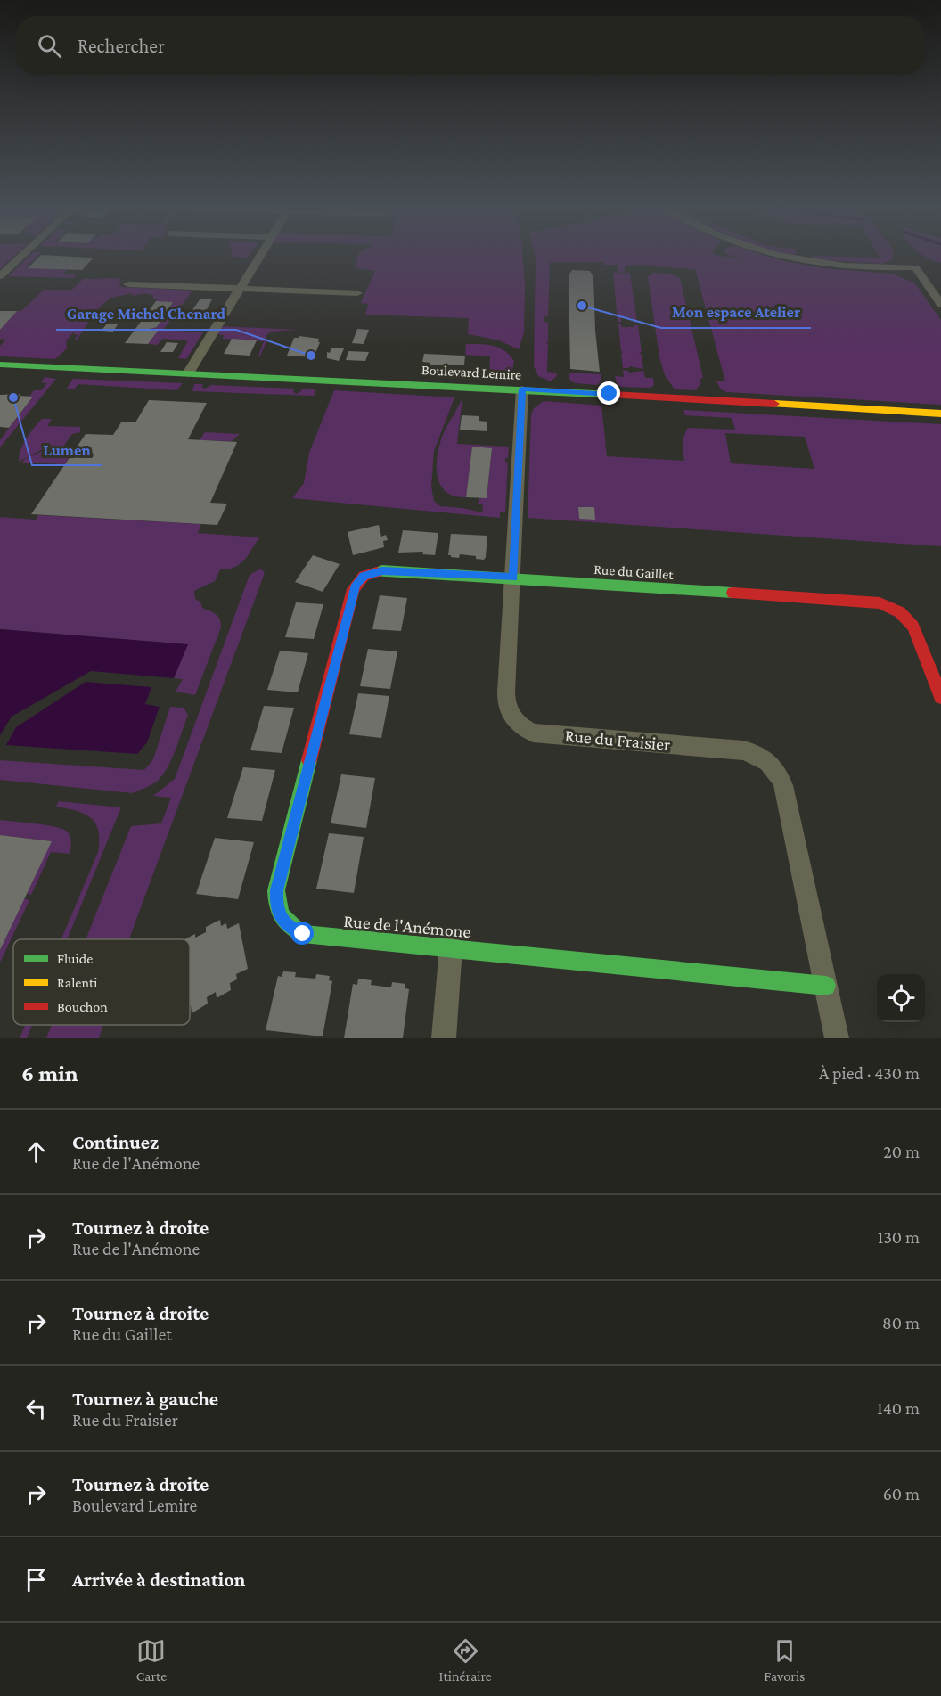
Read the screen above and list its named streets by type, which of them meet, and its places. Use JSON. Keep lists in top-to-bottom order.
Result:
{
  "streets": {
    "street": [
      "Boulevard Lemire",
      "Rue du Gaillet",
      "Rue du Fraisier",
      "Rue de l'Anémone"
    ]
  },
  "crossings": [
    ["Boulevard Lemire", "Rue du Fraisier"],
    ["Rue du Gaillet", "Rue du Fraisier"],
    ["Rue du Gaillet", "Rue de l'Anémone"],
    ["Rue du Fraisier", "Rue de l'Anémone"]
  ],
  "places": ["Mon espace Atelier", "Garage Michel Chenard", "Lumen"],
  "legend": ["Fluide", "Ralenti", "Bouchon"],
  "page": {
    "search": "Rechercher",
    "heading": ["6 min", "À pied · 430 m"],
    "list": [
      ["Continuez", "Rue de l'Anémone", "20 m"],
      ["Tournez à droite", "Rue de l'Anémone", "130 m"],
      ["Tournez à droite", "Rue du Gaillet", "80 m"],
      ["Tournez à gauche", "Rue du Fraisier", "140 m"],
      ["Tournez à droite", "Boulevard Lemire", "60 m"],
      "Arrivée à destination"
    ],
    "nav": ["Carte", "Itinéraire", "Favoris"]
  }
}
